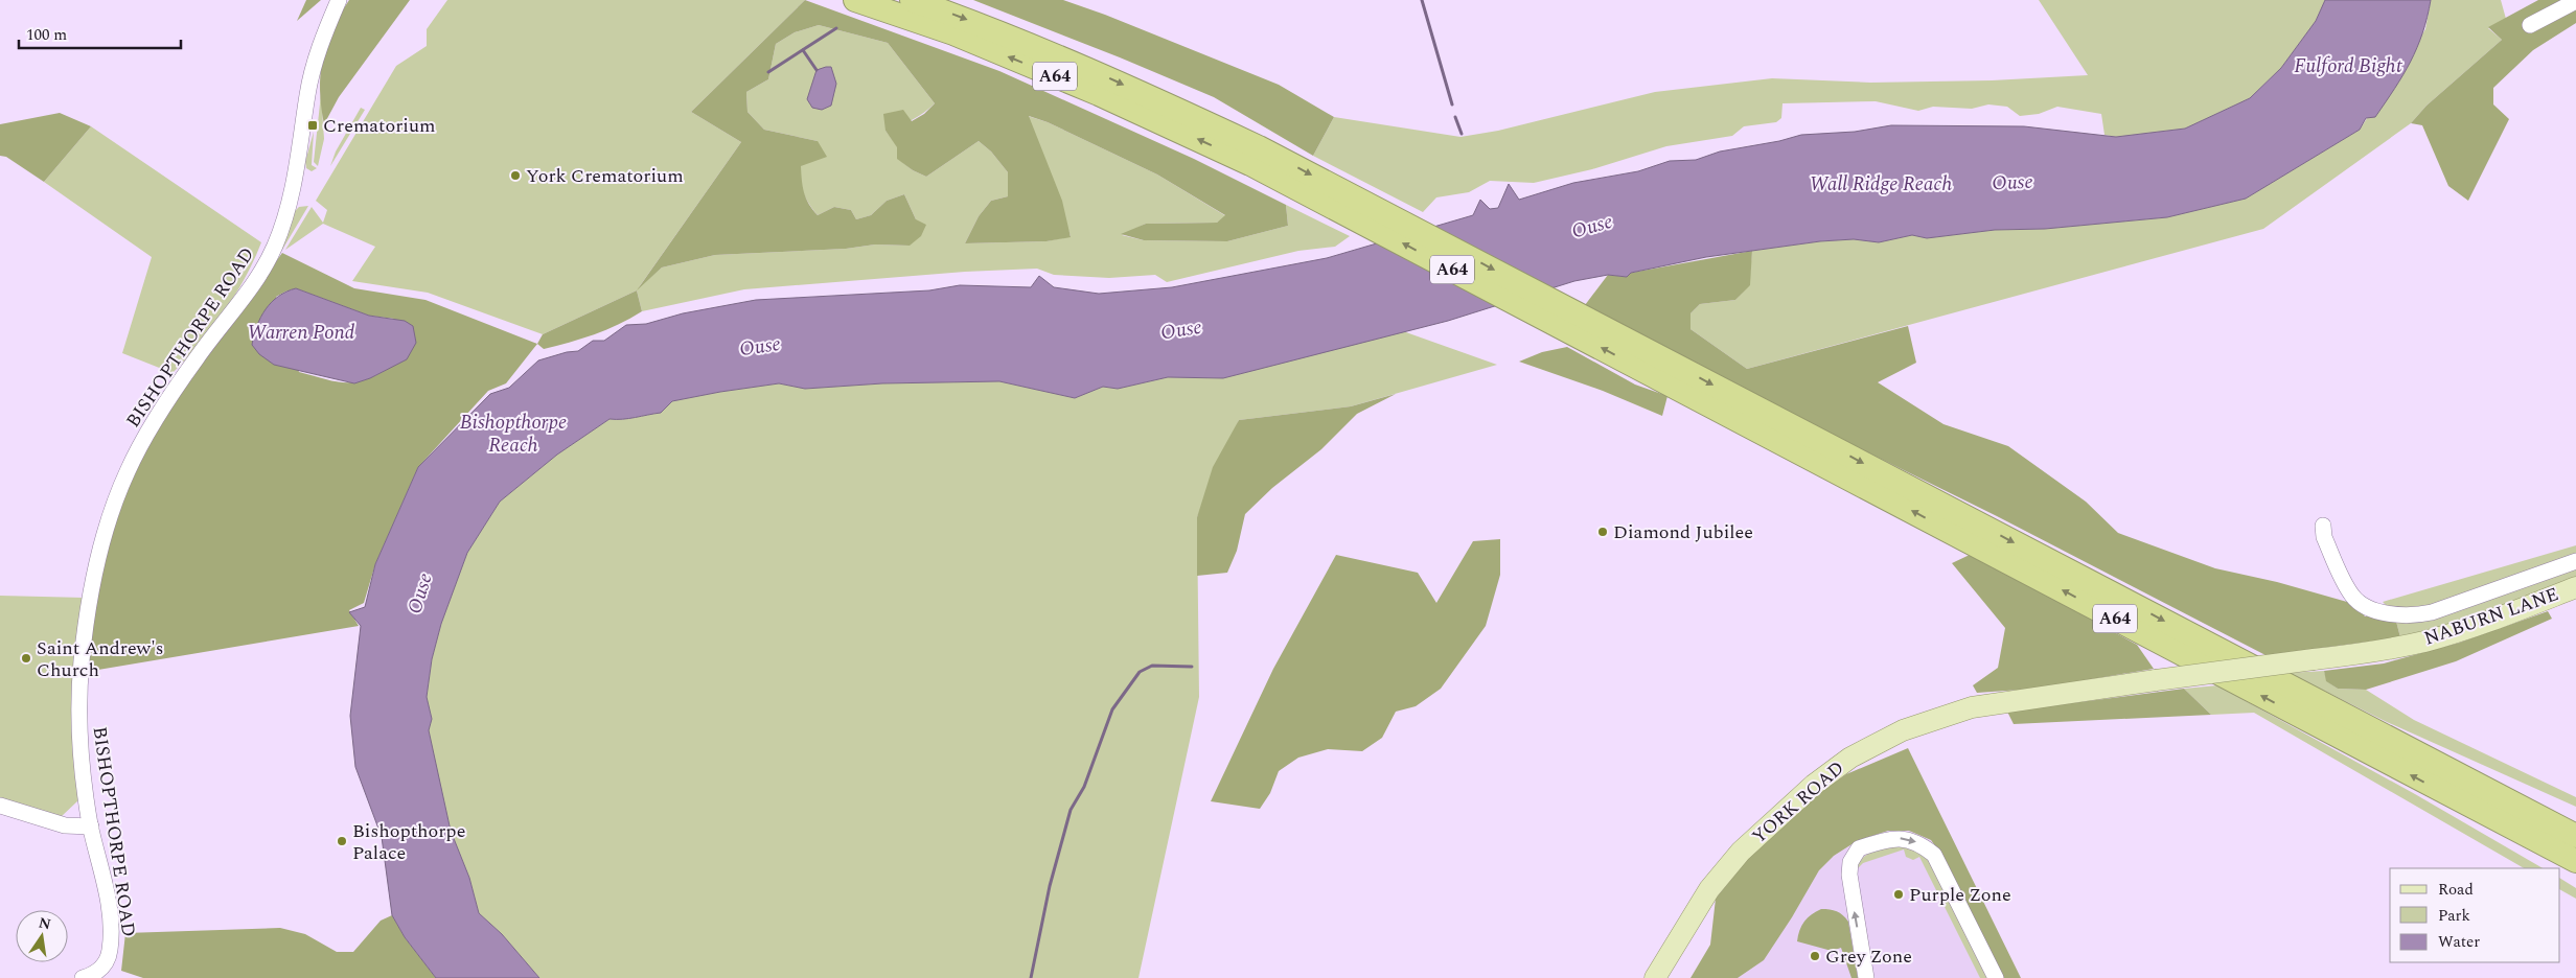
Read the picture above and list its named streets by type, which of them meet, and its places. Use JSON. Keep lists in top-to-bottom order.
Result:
{
  "streets": {
    "highway": ["A64"],
    "main road": ["NABURN LANE", "YORK ROAD"],
    "street": ["BISHOPTHORPE ROAD"]
  },
  "crossings": [
    ["NABURN LANE", "YORK ROAD"]
  ],
  "water": [
    "Fulford Bight",
    "Ouse",
    "Wall Ridge Reach",
    "Warren Pond",
    "Bishopthorpe Reach"
  ],
  "places": {
    "transit": ["Crematorium"],
    "other": [
      "York Crematorium",
      "Diamond Jubilee",
      "Saint Andrew's Church",
      "Bishopthorpe Palace",
      "Purple Zone",
      "Grey Zone"
    ]
  },
  "legend": ["Road", "Park", "Water"],
  "scale_bar": "100 m",
  "north": "top"
}
